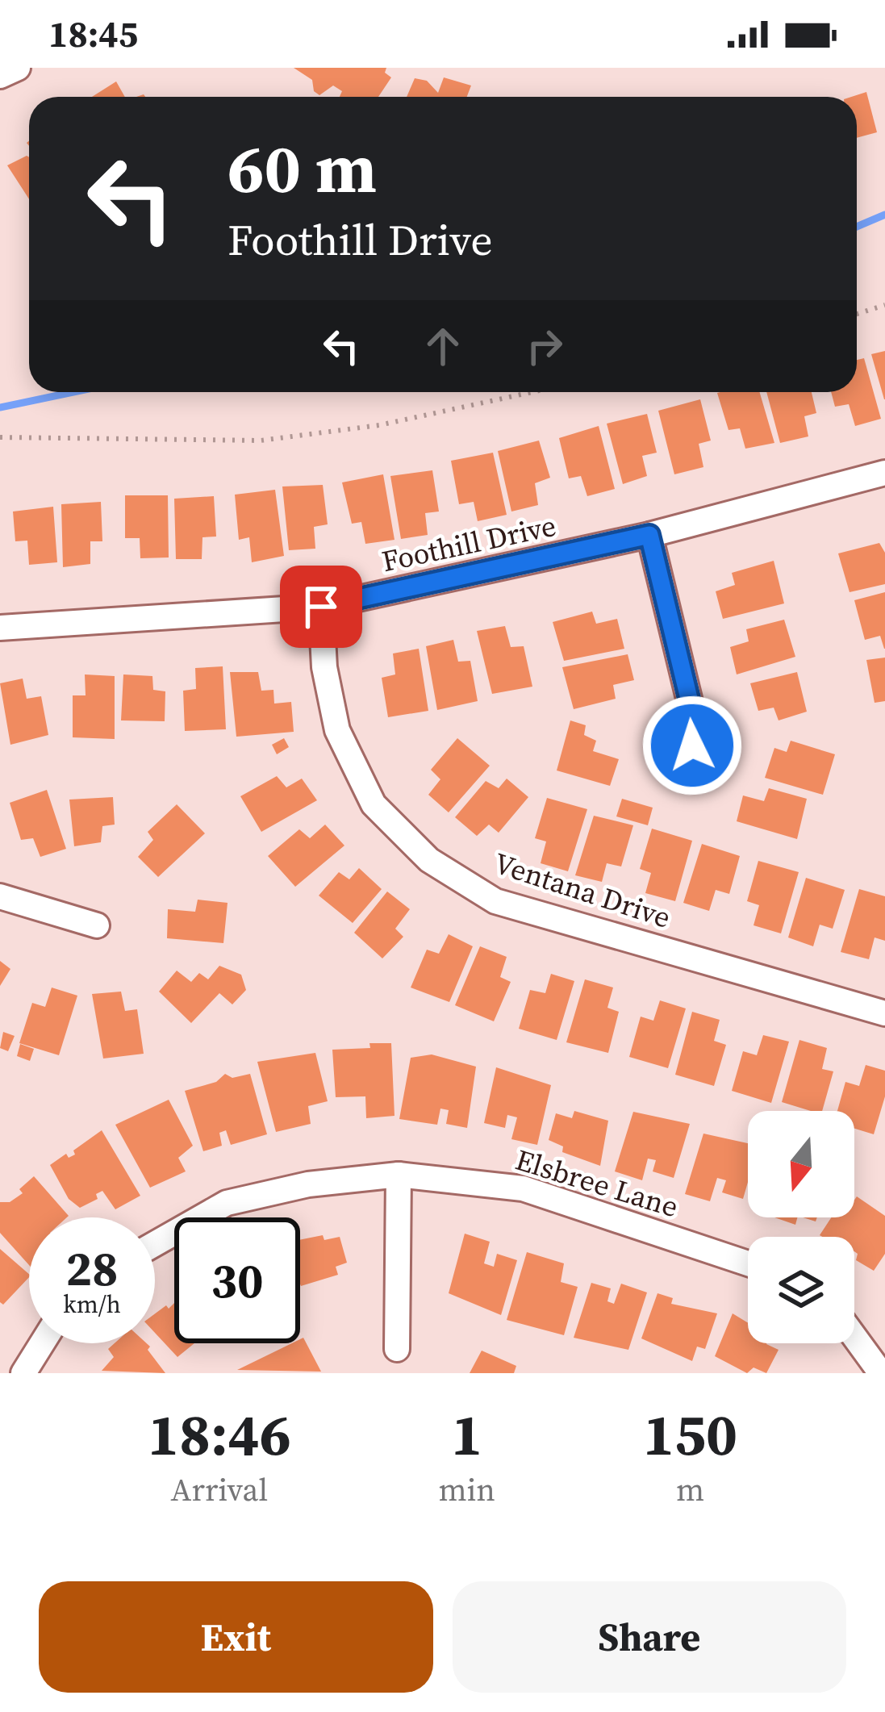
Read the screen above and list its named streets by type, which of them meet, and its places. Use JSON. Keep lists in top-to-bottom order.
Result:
{
  "streets": {
    "street": ["Foothill Drive", "Ventana Drive", "Elsbree Lane"]
  },
  "crossings": [
    ["Foothill Drive", "Ventana Drive"]
  ],
  "north": "bottom",
  "page": {
    "status": "18:45",
    "turn": ["60 m", "Foothill Drive"],
    "speed": "28 km/h",
    "limit": "30",
    "eta": [
      "18:46",
      "Arrival",
      "1",
      "min",
      "150",
      "m"
    ],
    "buttons": ["Exit", "Share"]
  }
}
